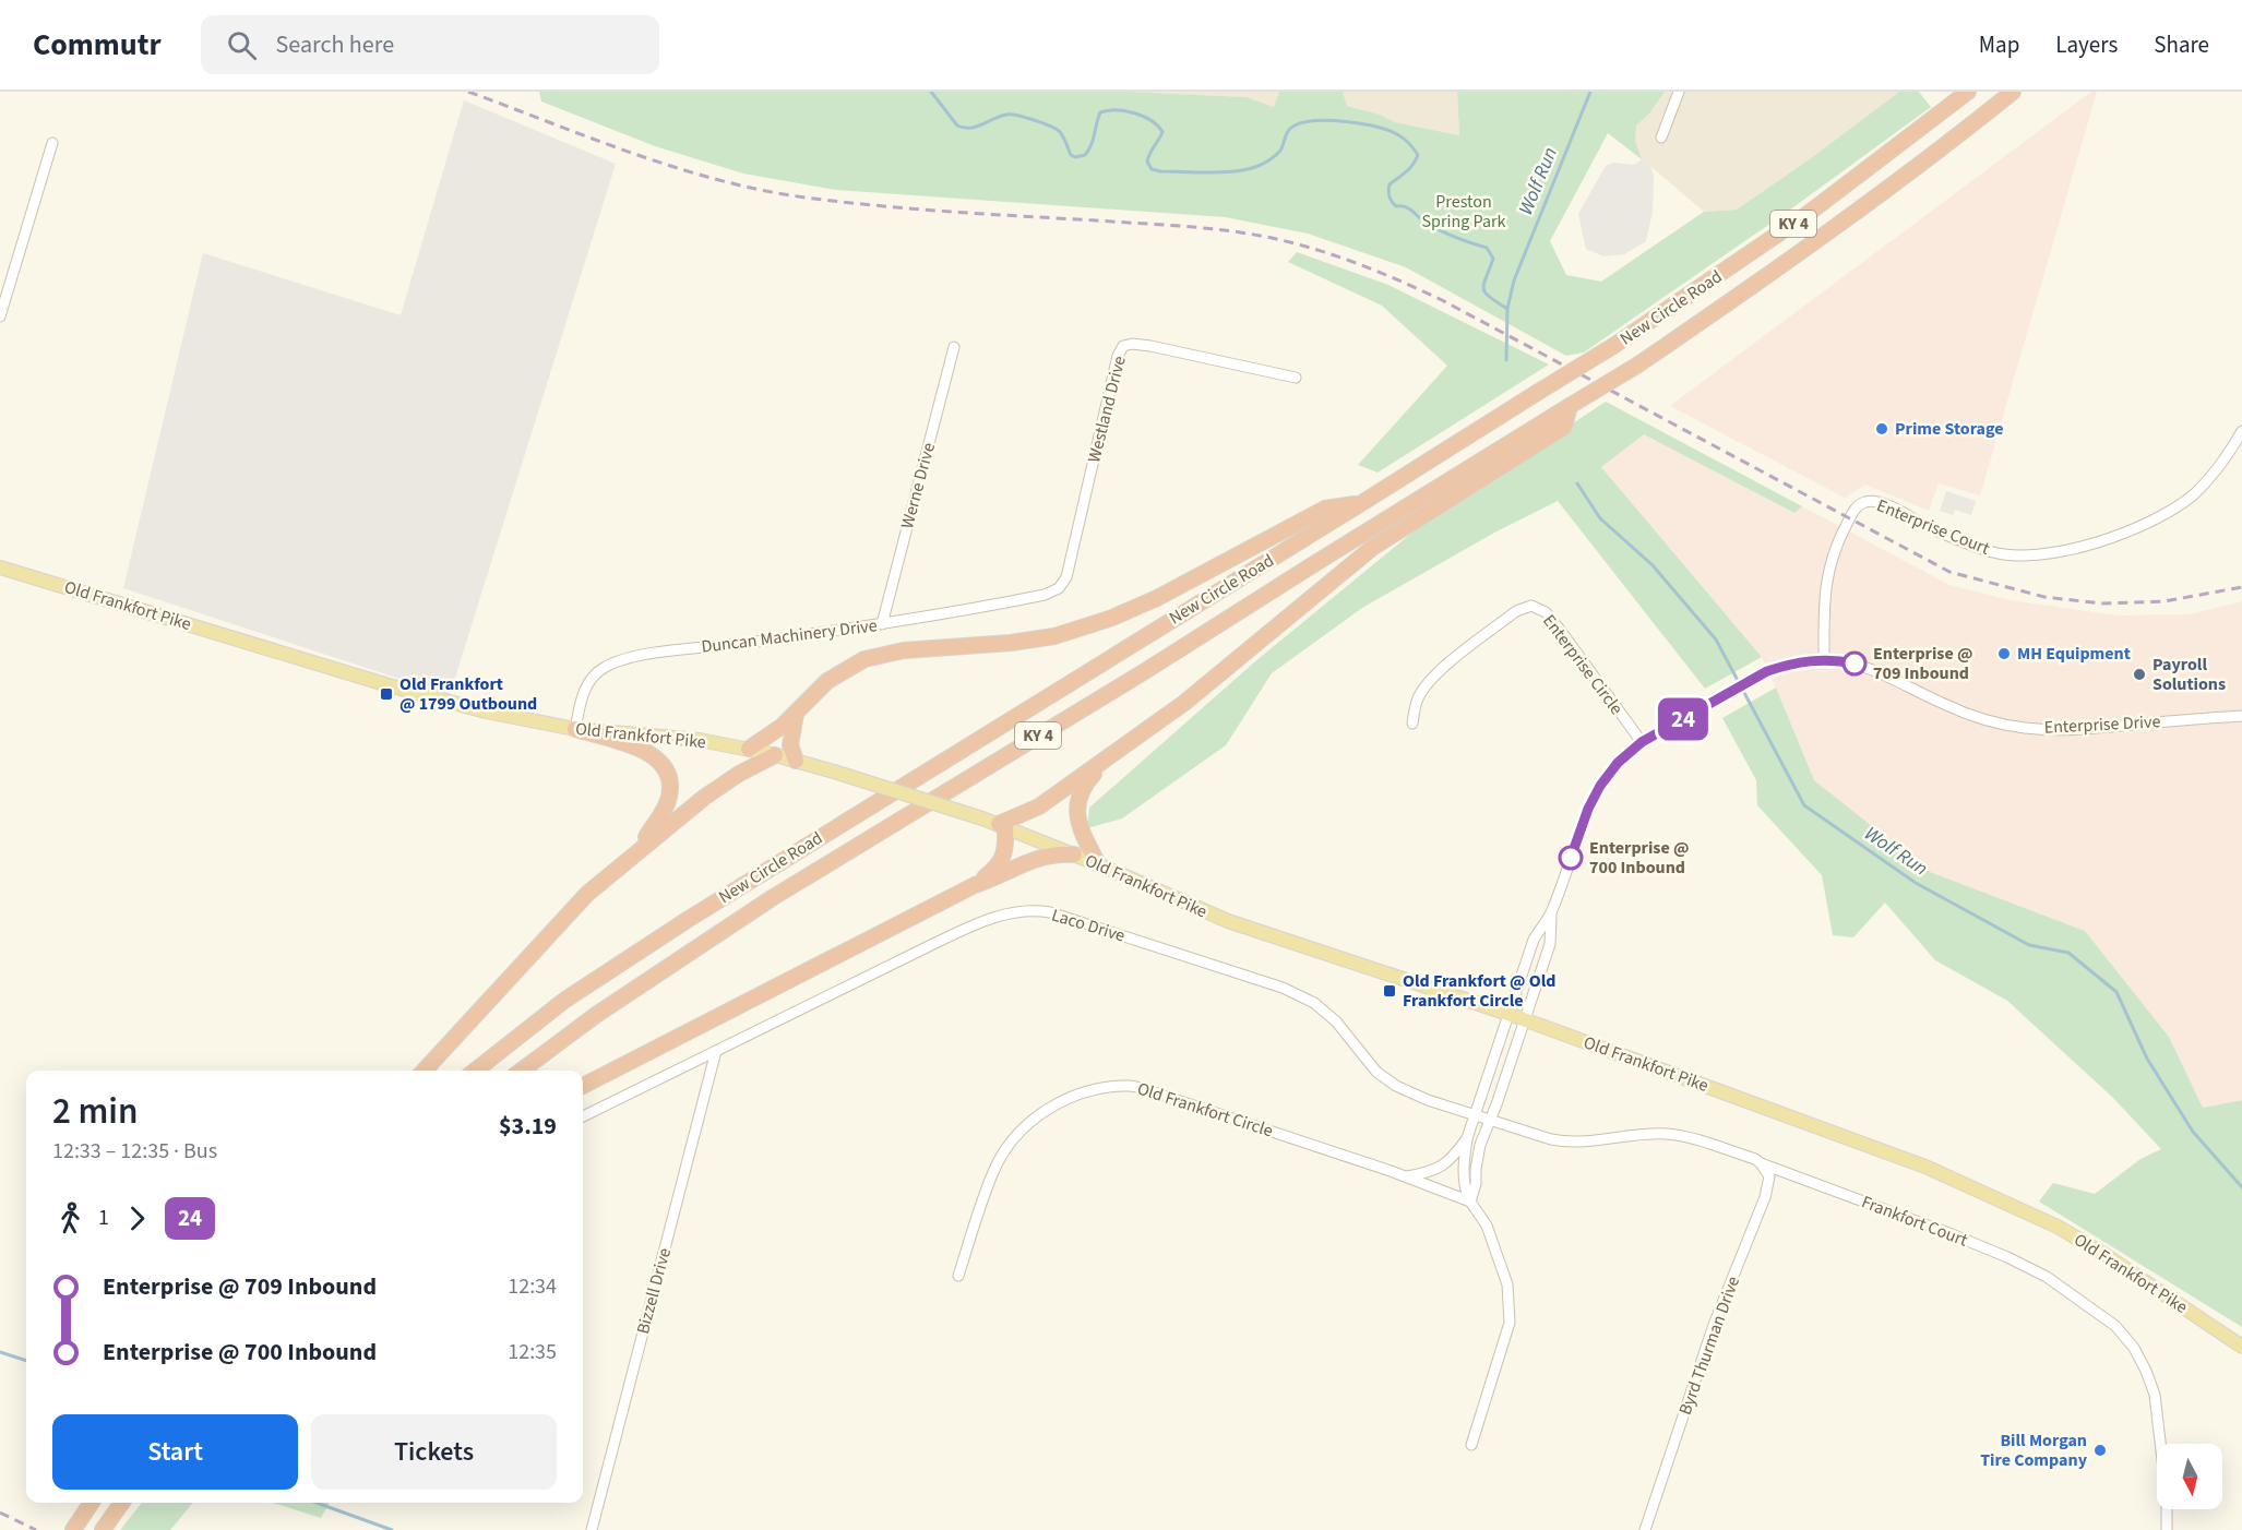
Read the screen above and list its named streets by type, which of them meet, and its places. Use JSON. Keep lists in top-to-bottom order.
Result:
{
  "streets": {
    "highway": ["KY 4", "New Circle Road"],
    "main road": ["Old Frankfort Pike"],
    "street": [
      "Westland Drive",
      "Werne Drive",
      "Enterprise Court",
      "Duncan Machinery Drive",
      "Enterprise Circle",
      "Enterprise Drive",
      "Laco Drive",
      "Old Frankfort Circle",
      "Frankfort Court",
      "Bizzell Drive",
      "Byrd Thurman Drive"
    ]
  },
  "crossings": [
    ["Westland Drive", "Duncan Machinery Drive"],
    ["Werne Drive", "Duncan Machinery Drive"],
    ["Enterprise Court", "Enterprise Drive"],
    ["Old Frankfort Pike", "Duncan Machinery Drive"],
    ["Old Frankfort Pike", "Enterprise Drive"],
    ["Enterprise Circle", "Enterprise Drive"],
    ["Laco Drive", "Frankfort Court"],
    ["Laco Drive", "Bizzell Drive"],
    ["Frankfort Court", "Byrd Thurman Drive"]
  ],
  "water": ["Wolf Run"],
  "parks": ["Preston Spring Park"],
  "places": {
    "other": [
      "Prime Storage",
      "MH Equipment",
      "Enterprise @ 709 Inbound",
      "Payroll Solutions",
      "Enterprise @ 700 Inbound",
      "Bill Morgan Tire Company"
    ],
    "transit": ["Old Frankfort @ 1799 Outbound", "Old Frankfort @ Old Frankfort Circle"]
  },
  "lines": ["bus line 24"],
  "north": "bottom",
  "page": {
    "header": "Commutr",
    "search": "Search here",
    "nav": ["Map", "Layers", "Share"],
    "on_map": "24",
    "heading": ["2 min", "12:33 – 12:35 · Bus", "$3.19"],
    "legs": ["1", "24"],
    "list": [
      {
        "name": "Enterprise @ 709 Inbound",
        "value": "12:34"
      },
      {
        "name": "Enterprise @ 700 Inbound",
        "value": "12:35"
      }
    ],
    "buttons": ["Start", "Tickets"]
  }
}
